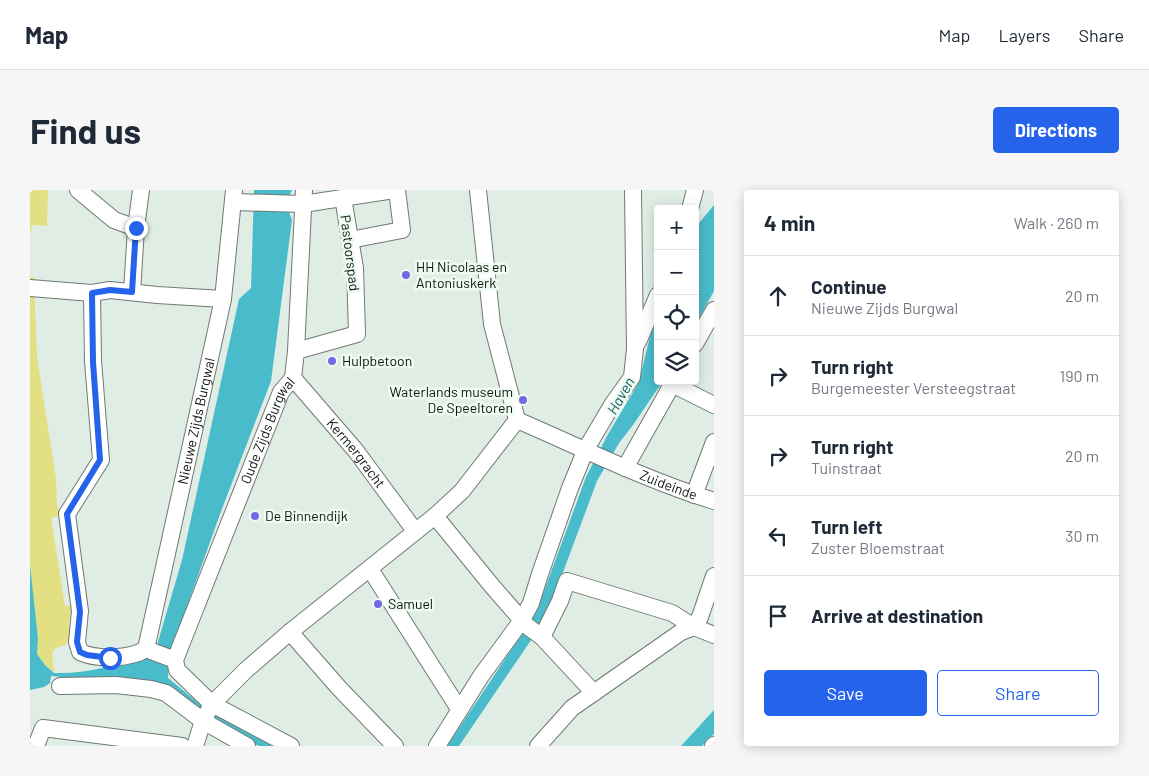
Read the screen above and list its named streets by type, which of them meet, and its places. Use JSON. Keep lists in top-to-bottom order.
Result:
{
  "streets": {
    "street": [
      "Pastoorspad",
      "Nieuwe Zijds Burgwal",
      "Oude Zijds Burgwal",
      "Kermergracht",
      "Zuideinde"
    ]
  },
  "crossings": [
    ["Pastoorspad", "Oude Zijds Burgwal"],
    ["Nieuwe Zijds Burgwal", "Oude Zijds Burgwal"],
    ["Oude Zijds Burgwal", "Kermergracht"]
  ],
  "water": ["Haven"],
  "places": [
    "HH Nicolaas en Antoniuskerk",
    "Hulpbetoon",
    "Waterlands museum De Speeltoren",
    "De Binnendijk",
    "Samuel"
  ],
  "page": {
    "header": "Map",
    "nav": ["Map", "Layers", "Share"],
    "buttons": [
      "Directions",
      ["Save", "Share"]
    ],
    "title": "Find us",
    "heading": ["4 min", "Walk · 260 m"],
    "map_buttons": ["+", "−"],
    "list": [
      ["Continue", "Nieuwe Zijds Burgwal", "20 m"],
      ["Turn right", "Burgemeester Versteegstraat", "190 m"],
      ["Turn right", "Tuinstraat", "20 m"],
      ["Turn left", "Zuster Bloemstraat", "30 m"],
      "Arrive at destination"
    ]
  }
}
